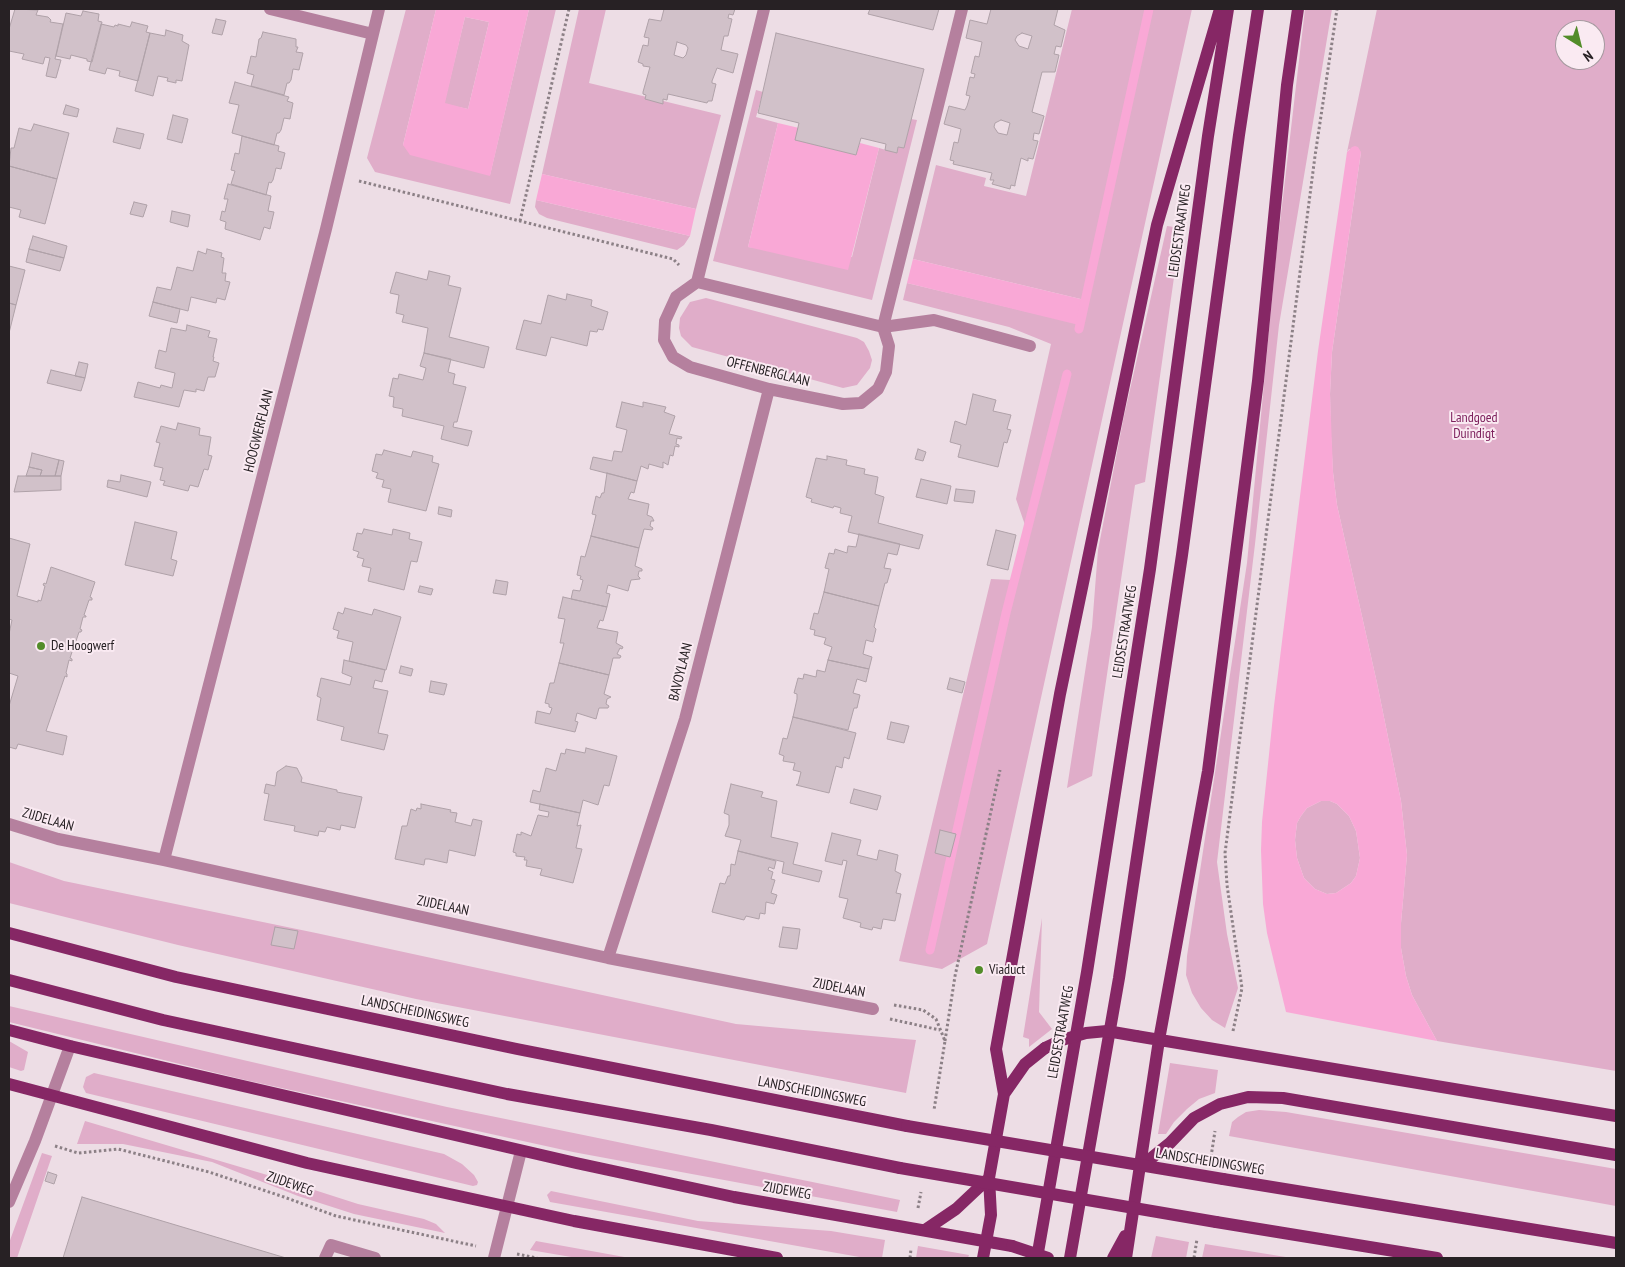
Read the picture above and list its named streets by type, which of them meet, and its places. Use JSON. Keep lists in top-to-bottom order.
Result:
{
  "streets": {
    "main road": ["LEIDSESTRAATWEG", "LANDSCHEIDINGSWEG", "ZIJDEWEG"],
    "street": [
      "OFFENBERGLAAN",
      "HOOGWERFLAAN",
      "BAVOYLAAN",
      "ZIJDELAAN"
    ]
  },
  "crossings": [
    ["OFFENBERGLAAN", "BAVOYLAAN"],
    ["HOOGWERFLAAN", "ZIJDELAAN"],
    ["BAVOYLAAN", "ZIJDELAAN"]
  ],
  "parks": ["Landgoed Duindigt"],
  "places": ["De Hoogwerf", "Viaduct"],
  "north": "bottom right"
}
